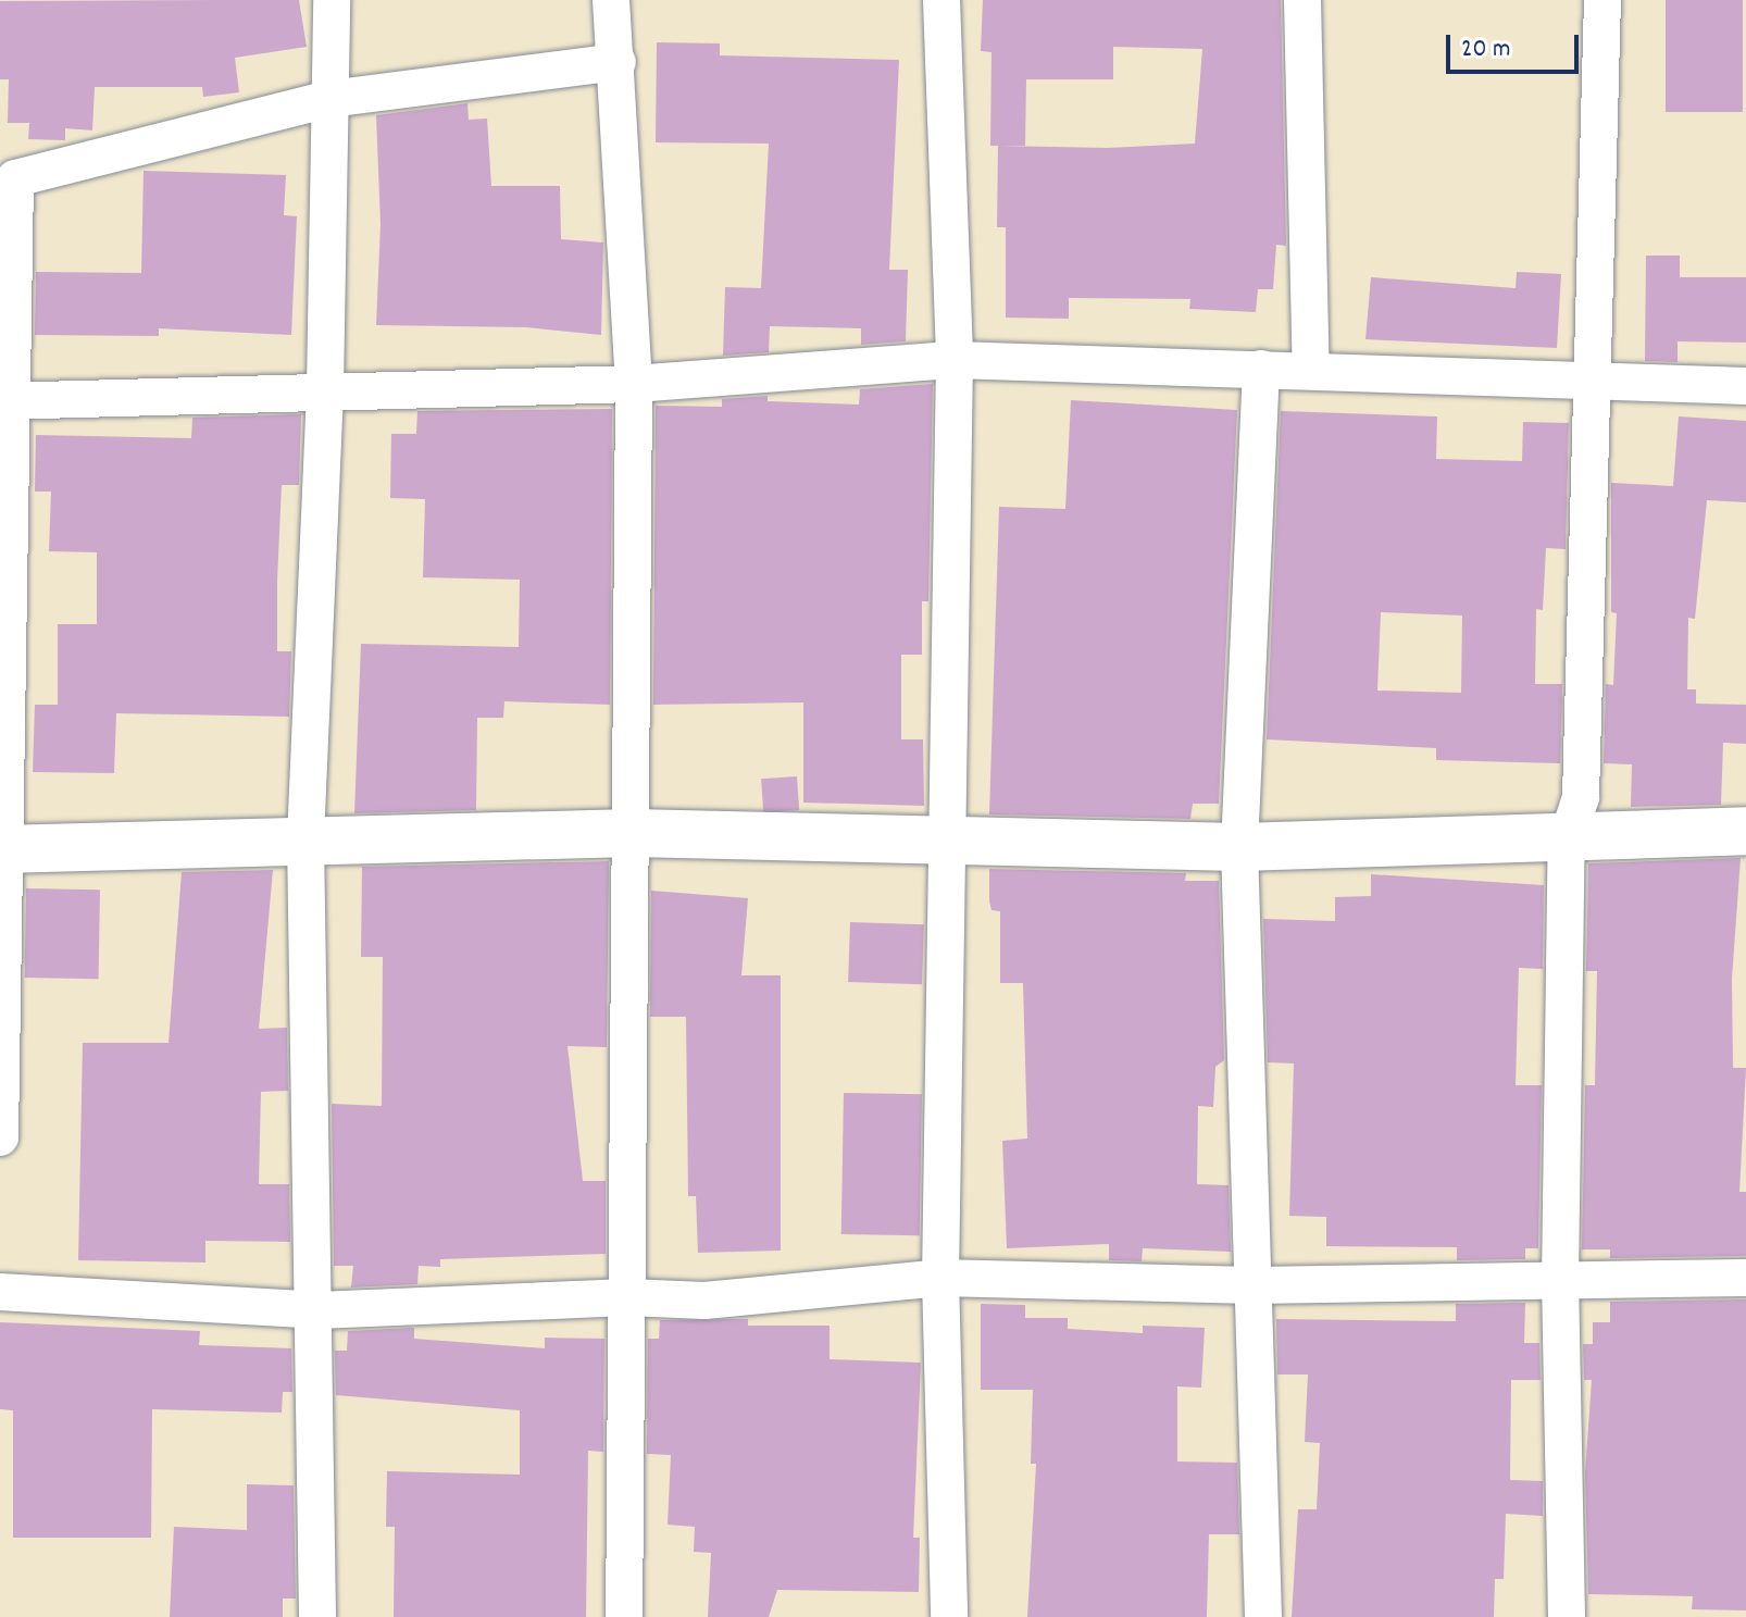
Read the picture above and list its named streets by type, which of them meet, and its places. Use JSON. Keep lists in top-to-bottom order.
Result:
{
  "scale_bar": "20 m"
}
